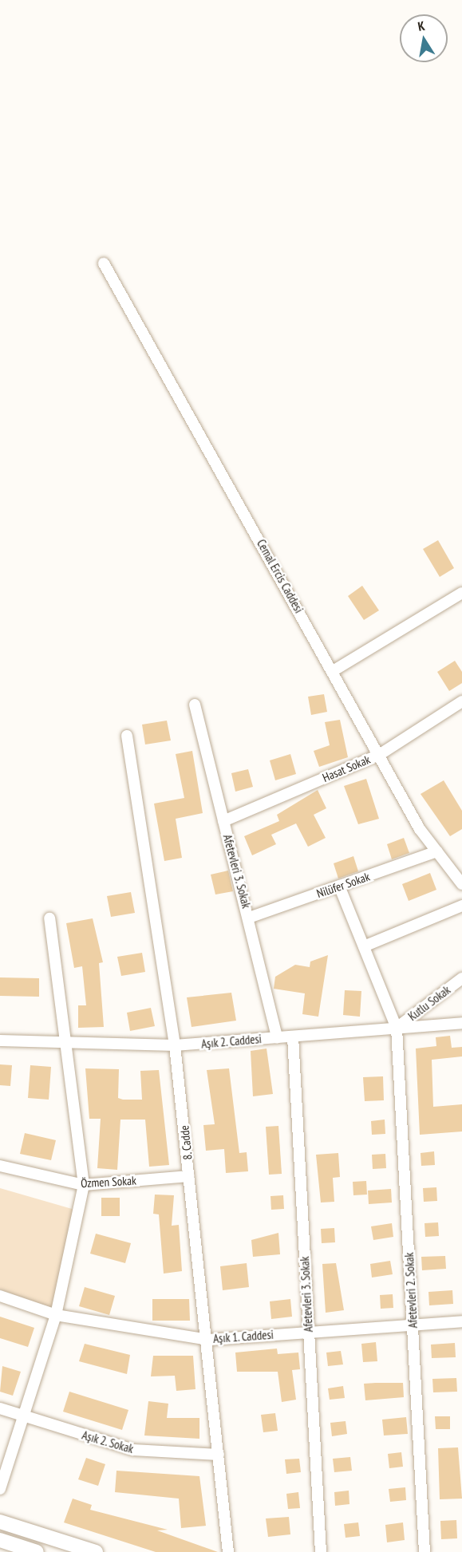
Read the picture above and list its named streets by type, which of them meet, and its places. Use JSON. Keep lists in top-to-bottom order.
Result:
{
  "streets": {
    "street": [
      "Cemal Ercis Caddesi",
      "Hasat Sokak",
      "Afetevleri 3. Sokak",
      "Nilüfer Sokak",
      "Kutlu Sokak",
      "Aşık 2. Caddesi",
      "8. Cadde",
      "Özmen Sokak",
      "Afetevleri 2. Sokak",
      "Aşık 1. Caddesi",
      "Aşık 2. Sokak"
    ]
  },
  "crossings": [
    ["Cemal Ercis Caddesi", "Hasat Sokak"],
    ["Cemal Ercis Caddesi", "Nilüfer Sokak"],
    ["Hasat Sokak", "Afetevleri 3. Sokak"],
    ["Afetevleri 3. Sokak", "Nilüfer Sokak"],
    ["Afetevleri 3. Sokak", "Aşık 2. Caddesi"],
    ["Afetevleri 3. Sokak", "Aşık 1. Caddesi"],
    ["Nilüfer Sokak", "Afetevleri 2. Sokak"],
    ["Kutlu Sokak", "Aşık 2. Caddesi"],
    ["Kutlu Sokak", "Afetevleri 2. Sokak"],
    ["Aşık 2. Caddesi", "8. Cadde"],
    ["Aşık 2. Caddesi", "Afetevleri 2. Sokak"],
    ["8. Cadde", "Özmen Sokak"],
    ["8. Cadde", "Aşık 1. Caddesi"],
    ["8. Cadde", "Aşık 2. Sokak"],
    ["Afetevleri 2. Sokak", "Aşık 1. Caddesi"]
  ],
  "north": "top"
}
